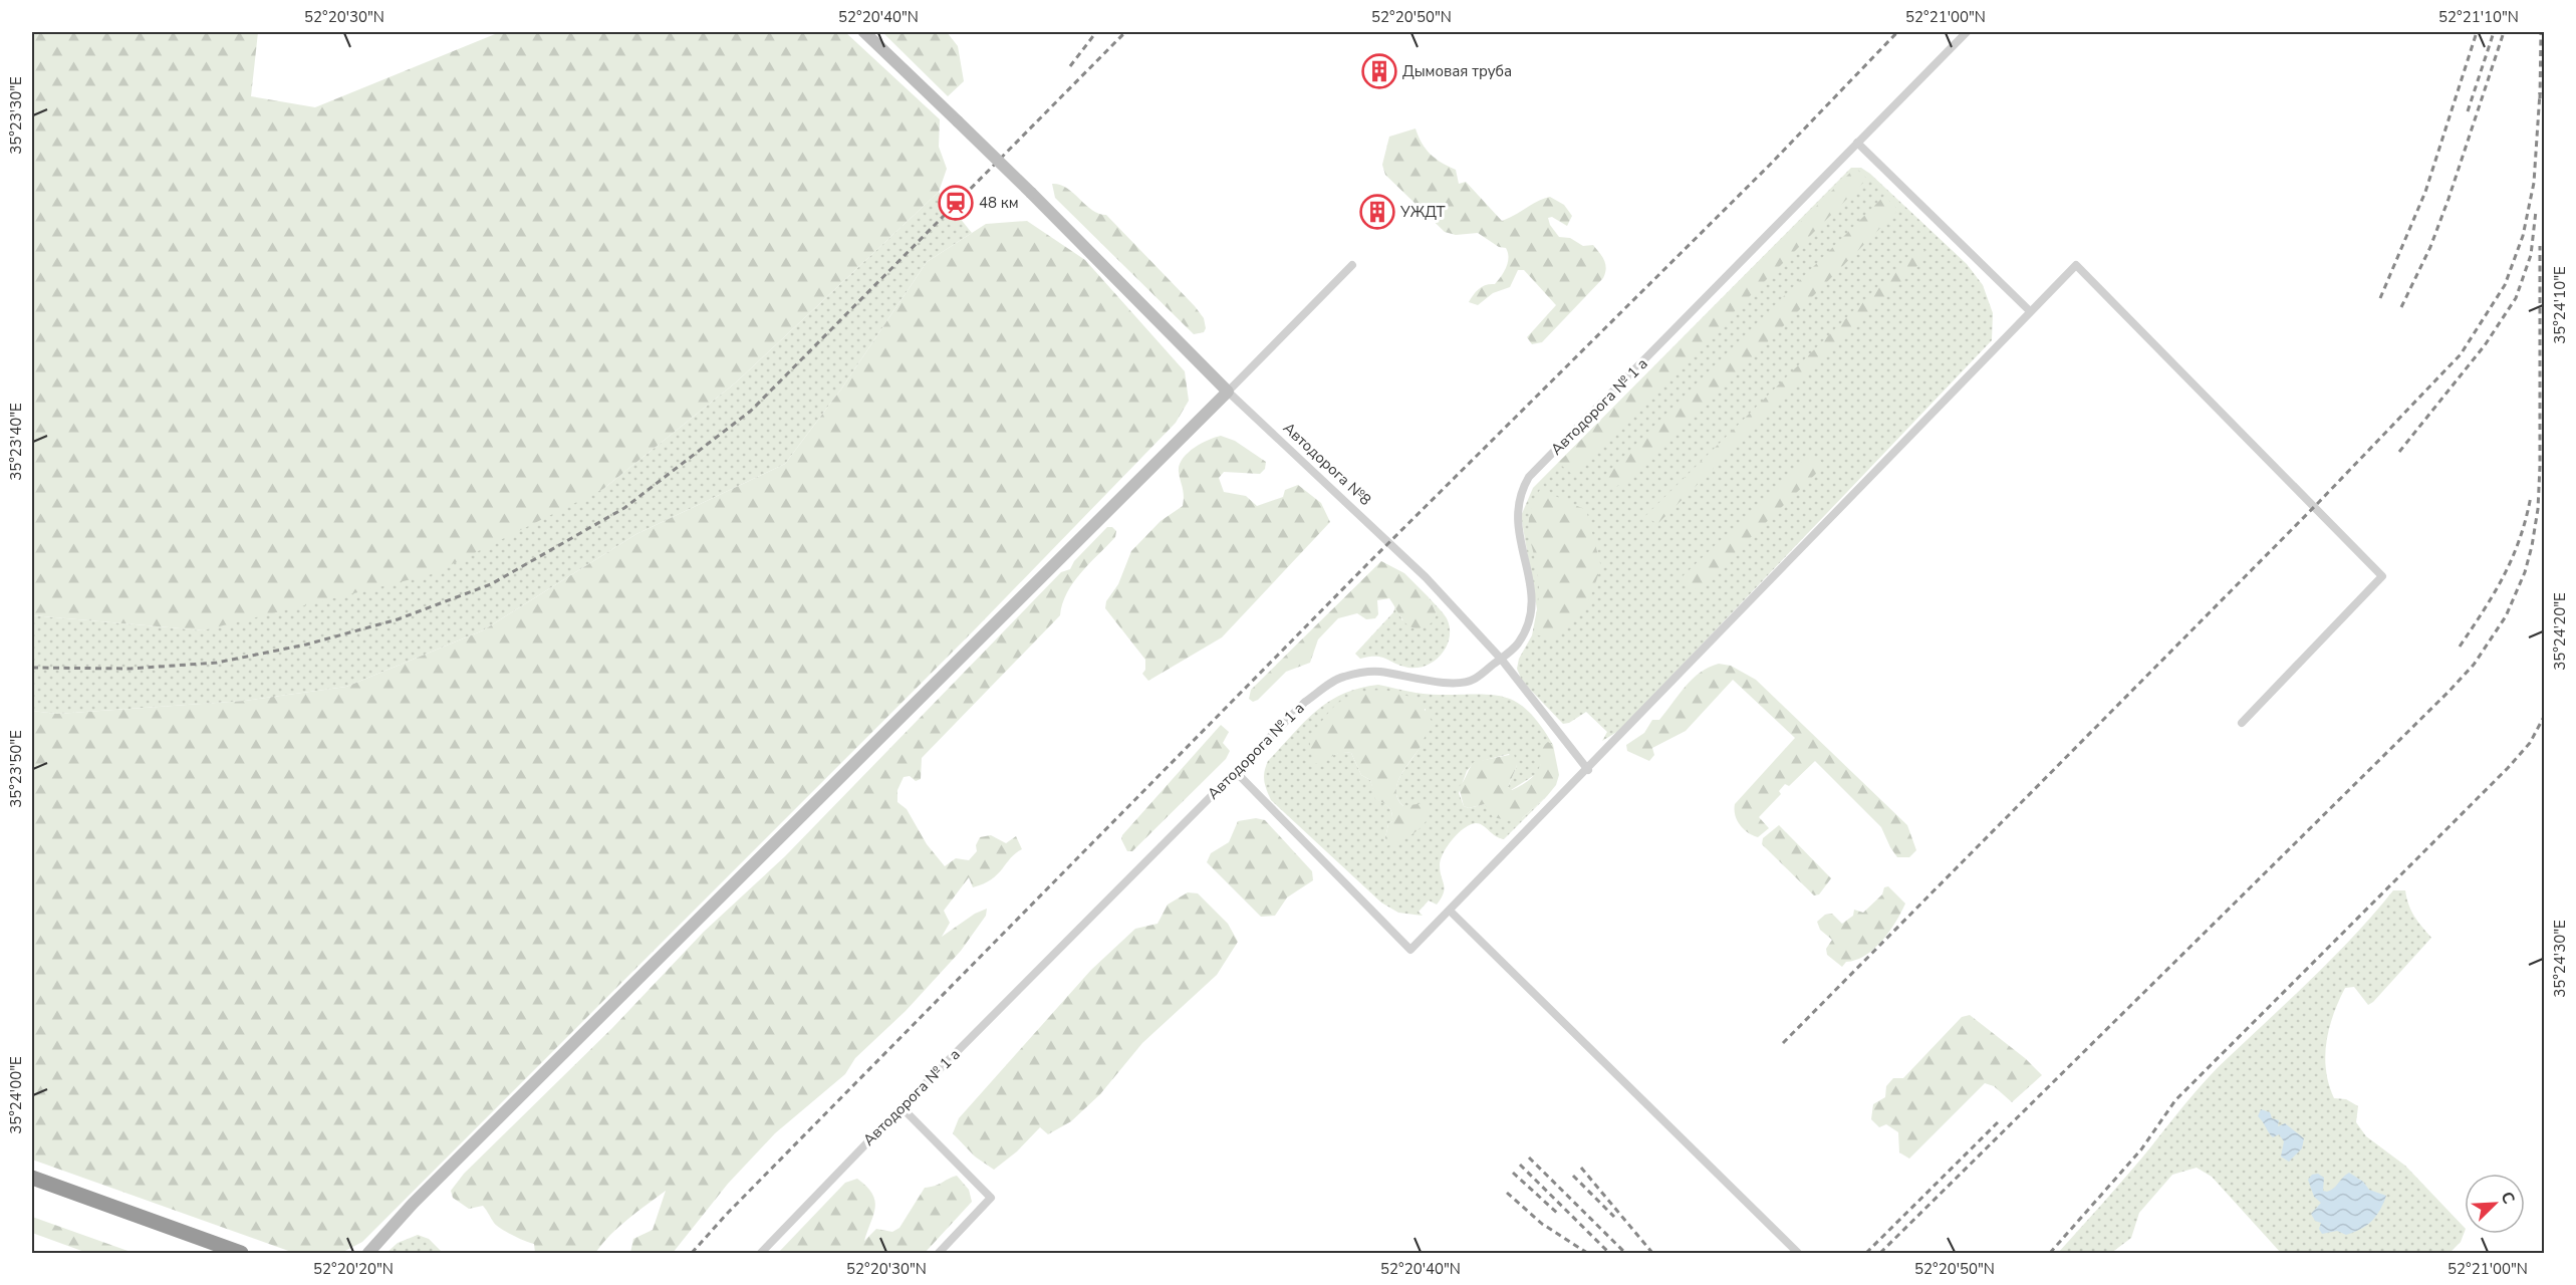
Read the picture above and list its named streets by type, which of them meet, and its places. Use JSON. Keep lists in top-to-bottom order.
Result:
{
  "streets": {
    "street": ["Автодорога № 1 а", "Автодорога №8"]
  },
  "crossings": [
    ["Автодорога № 1 а", "Автодорога №8"]
  ],
  "places": {
    "building": ["Дымовая труба", "УЖДТ"],
    "station": ["48 км"]
  },
  "north": "top right",
  "coordinates": [
    "52°20'30\"N",
    "52°20'40\"N",
    "52°20'50\"N",
    "52°21'00\"N",
    "52°21'10\"N",
    "35°23'30\"E",
    "35°24'10\"E",
    "35°23'40\"E",
    "35°24'20\"E",
    "35°23'50\"E",
    "35°24'30\"E",
    "35°24'00\"E",
    "52°20'20\"N"
  ]
}
